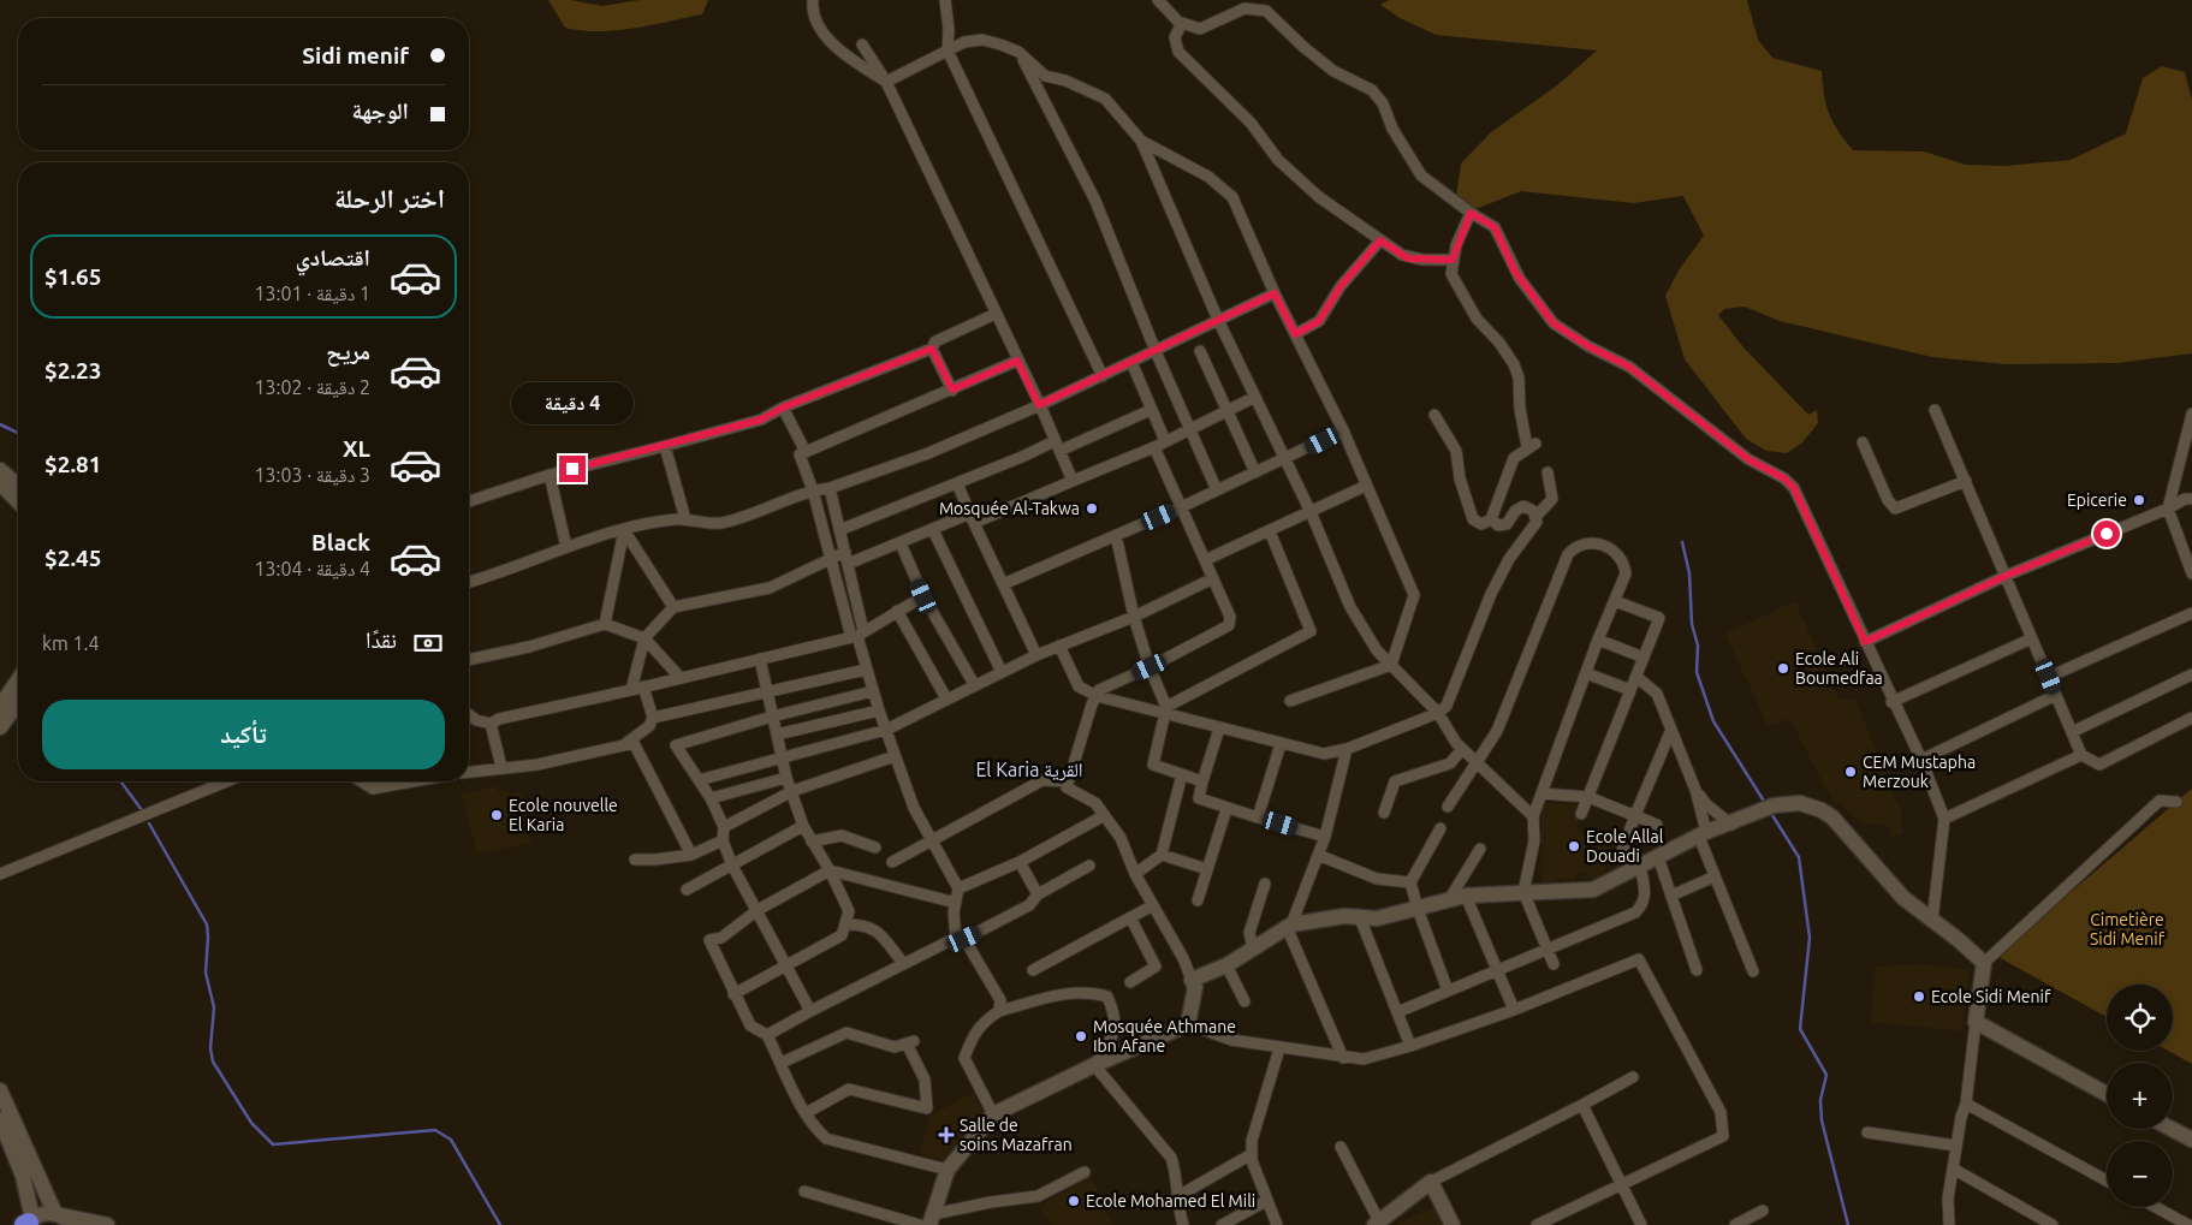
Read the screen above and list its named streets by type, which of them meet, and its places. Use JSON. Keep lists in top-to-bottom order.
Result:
{
  "districts": ["El Karia القرية"],
  "parks": ["Cimetière Sidi Menif"],
  "places": {
    "other": [
      "Epicerie",
      "Mosquée Al-Takwa",
      "Ecole Ali Boumedfaa",
      "CEM Mustapha Merzouk",
      "Ecole nouvelle El Karia",
      "Ecole Allal Douadi",
      "Ecole Sidi Menif",
      "Mosquée Athmane Ibn Afane",
      "Ecole Mohamed El Mili"
    ],
    "health": ["Salle de soins Mazafran"]
  },
  "page": {
    "banner": ["Sidi menif", "الوجهة"],
    "heading": "اختر الرحلة",
    "list": [
      {
        "name": "اقتصادي",
        "note": "1 دقيقة · 13:01",
        "value": "$1.65"
      },
      {
        "name": "مريح",
        "note": "2 دقيقة · 13:02",
        "value": "$2.23"
      },
      {
        "name": "XL",
        "note": "3 دقيقة · 13:03",
        "value": "$2.81"
      },
      {
        "name": "Black",
        "note": "4 دقيقة · 13:04",
        "value": "$2.45"
      }
    ],
    "bubble": "4 دقيقة",
    "pay": ["نقدًا", "1.4 km"],
    "buttons": "تأكيد",
    "map_buttons": ["+", "−"]
  }
}
